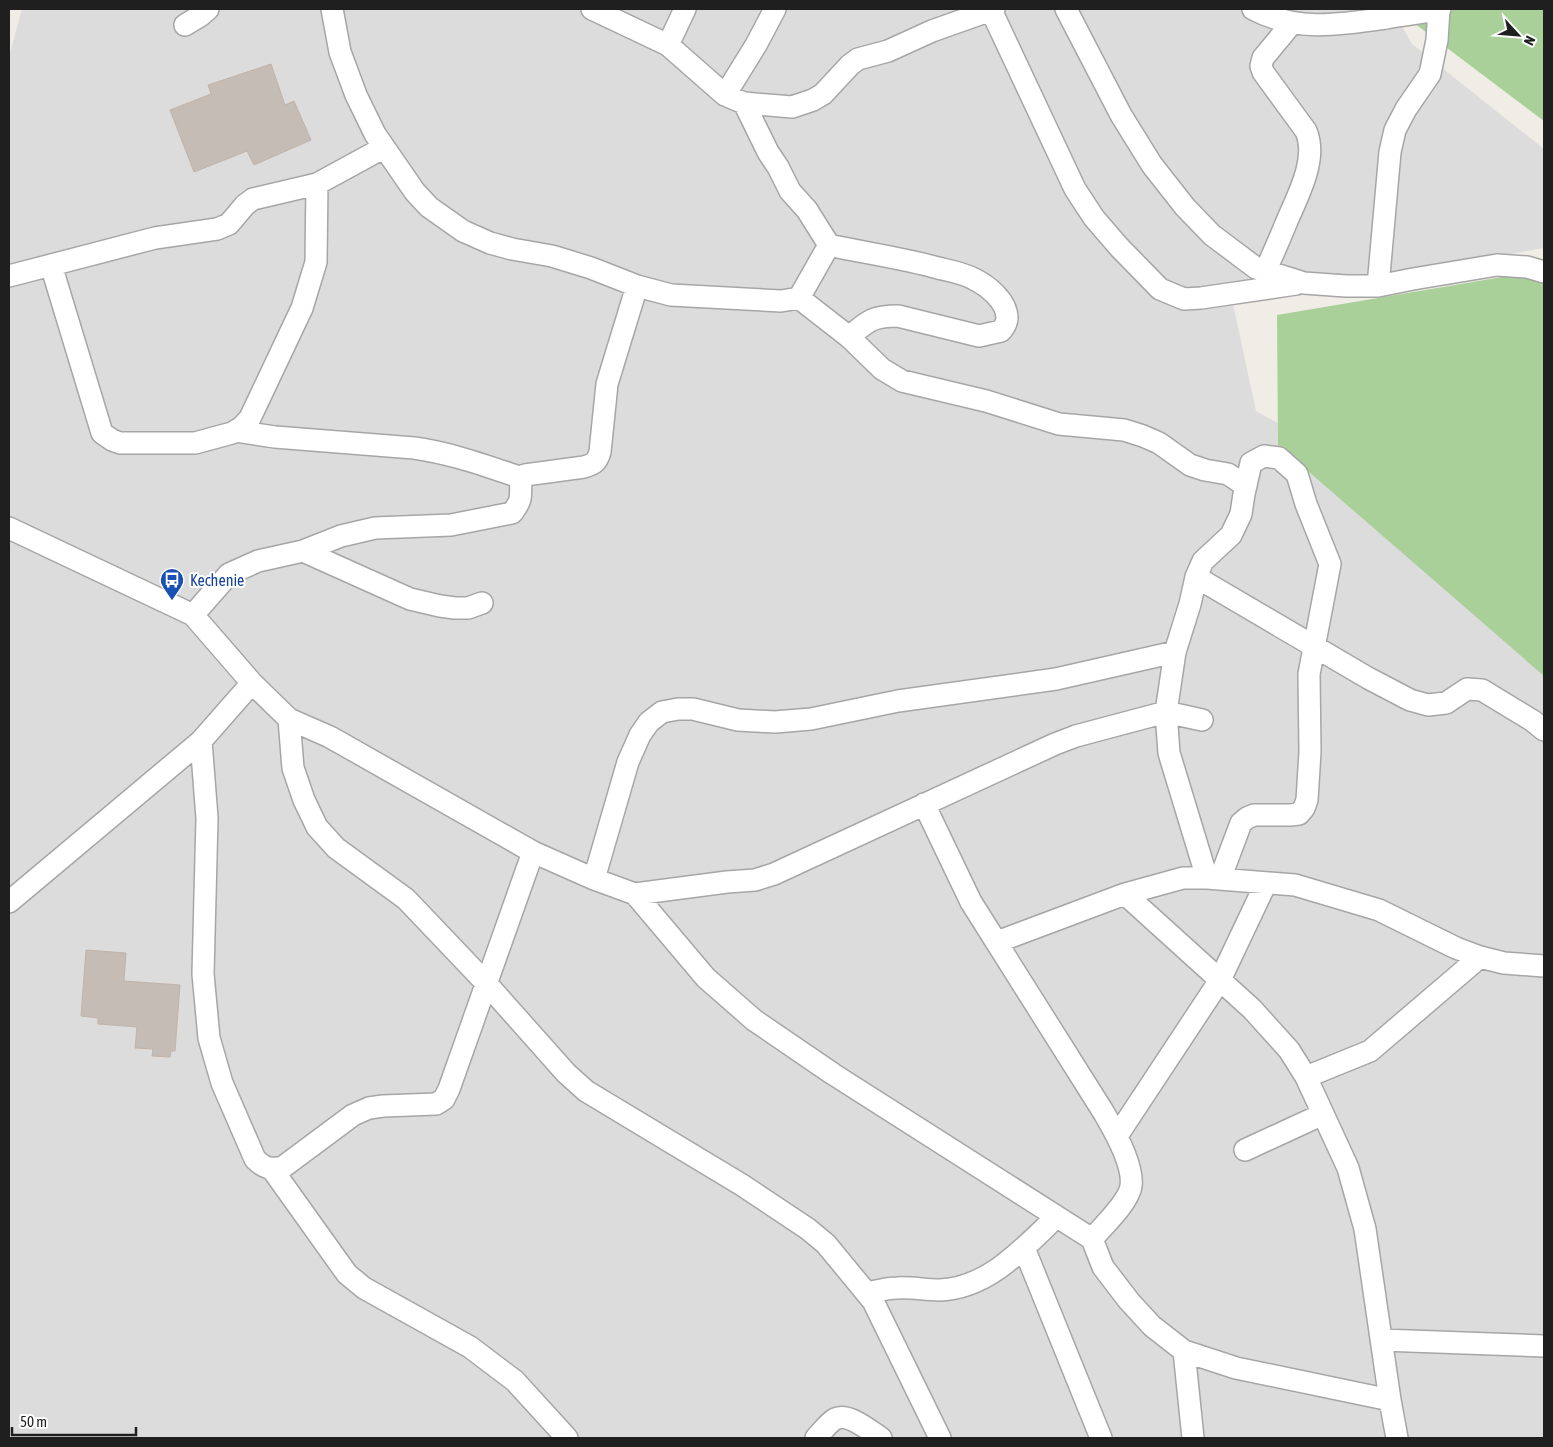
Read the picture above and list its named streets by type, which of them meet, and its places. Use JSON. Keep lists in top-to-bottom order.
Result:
{
  "places": {
    "bus stop": ["Kechenie"]
  },
  "scale_bar": "50 m",
  "north": "bottom right"
}
